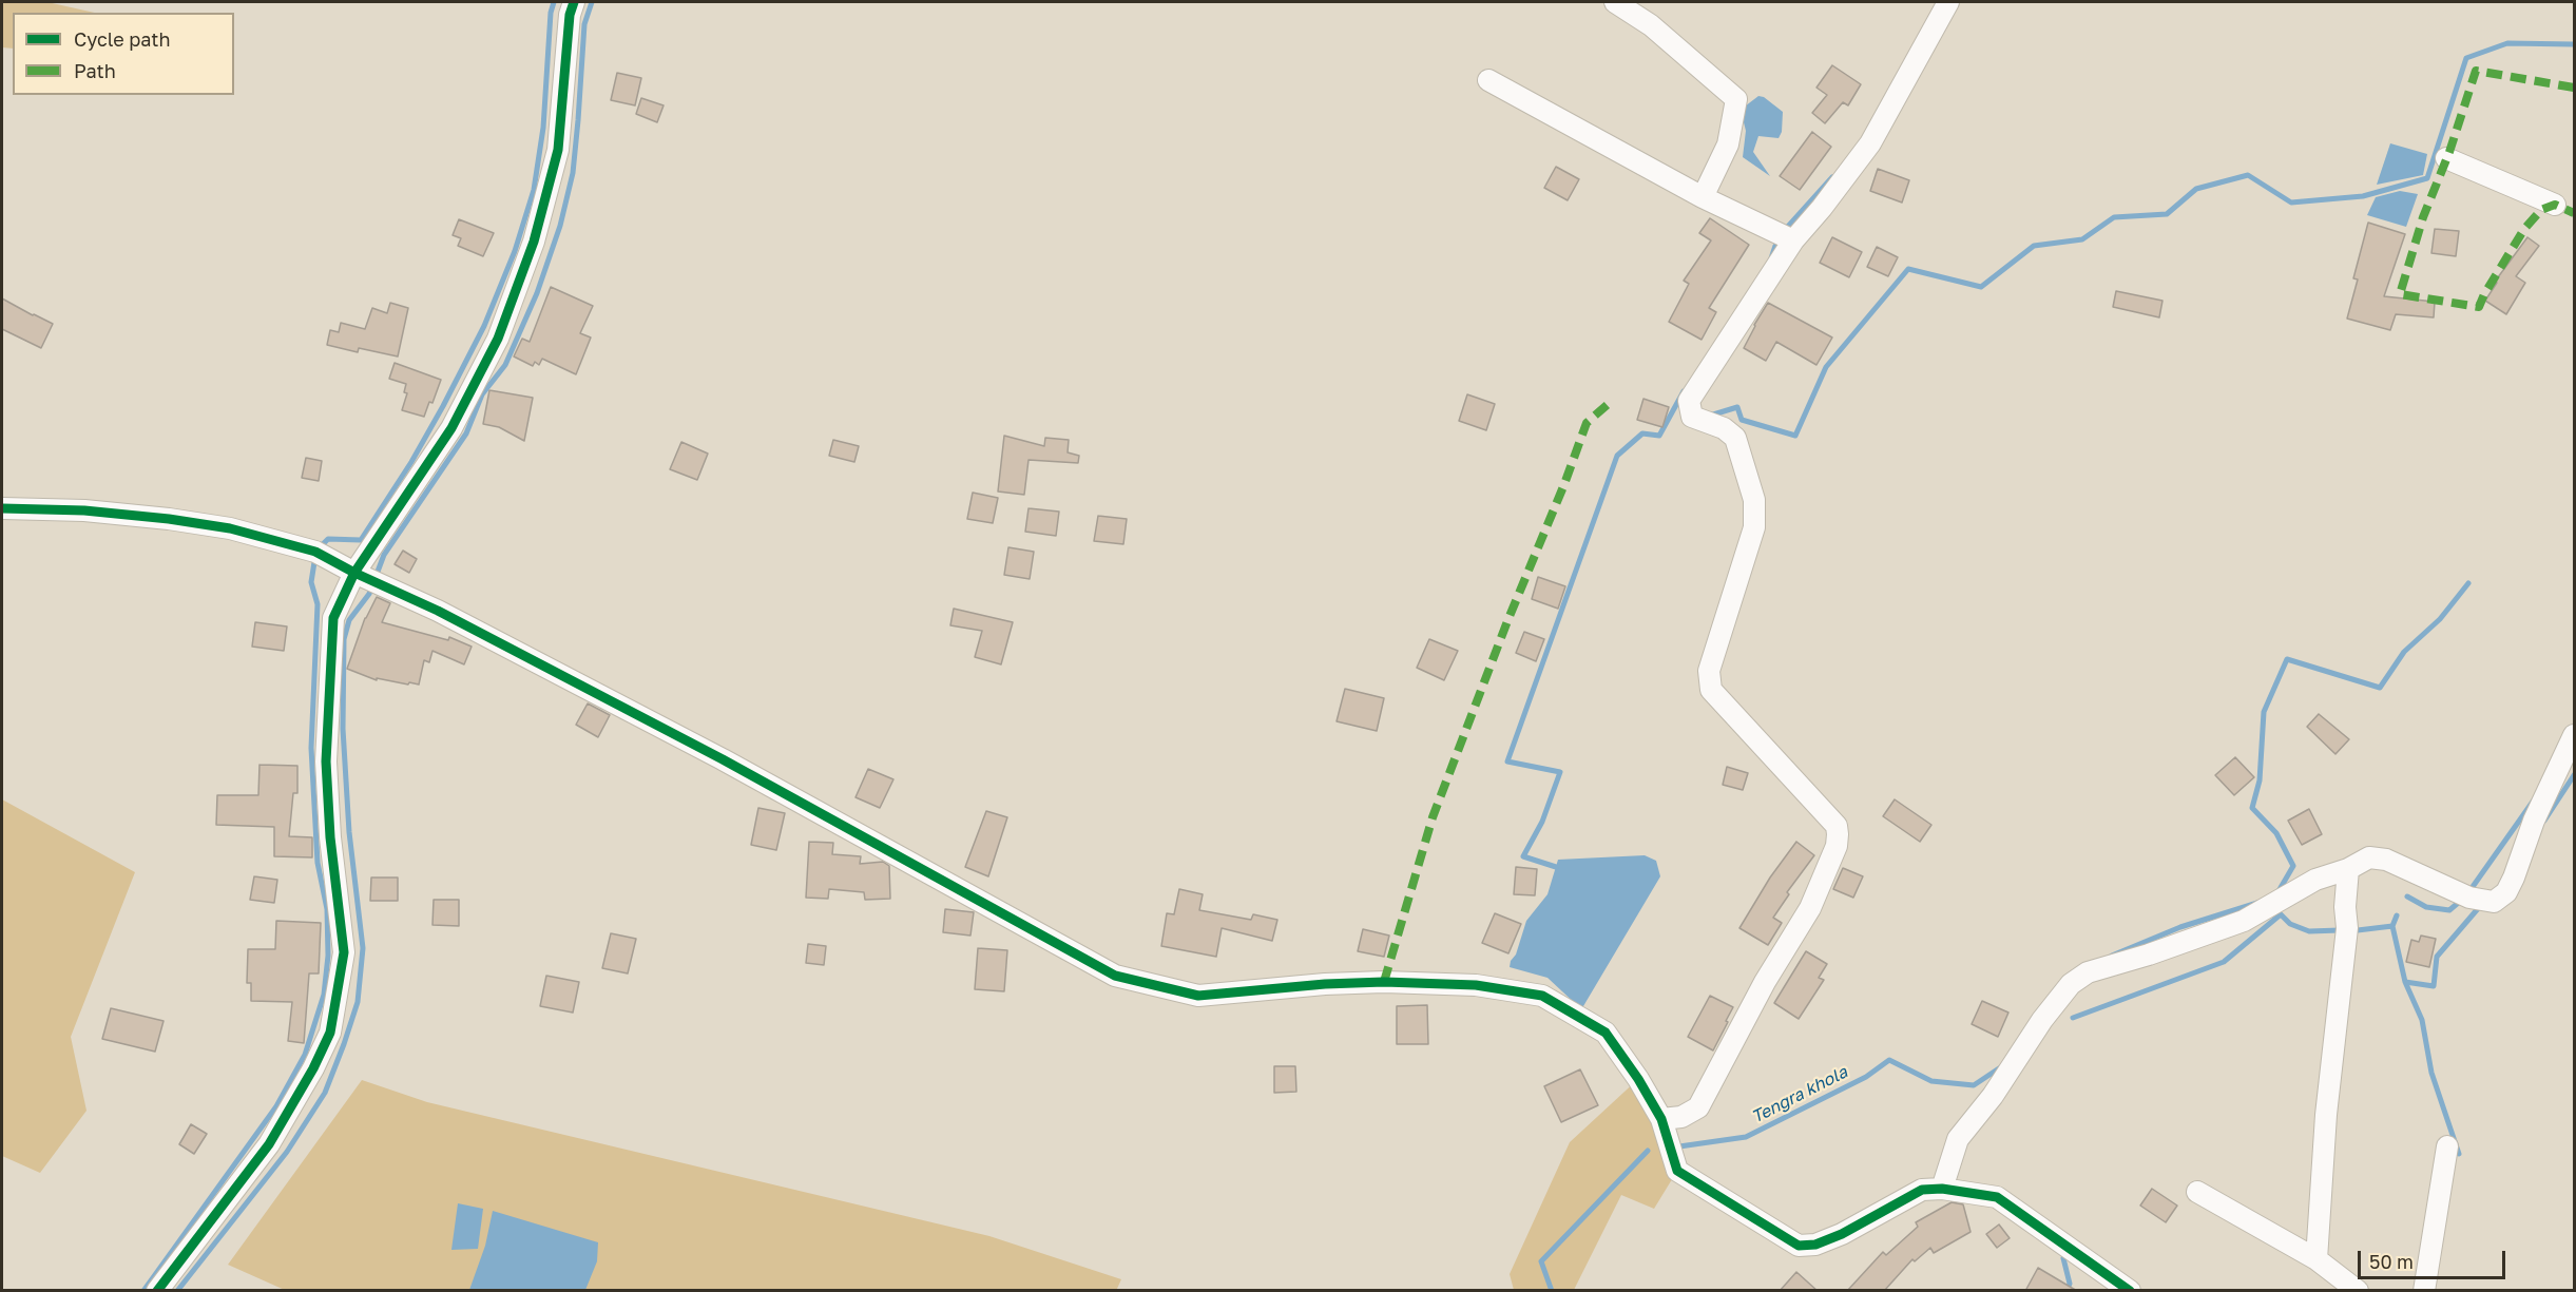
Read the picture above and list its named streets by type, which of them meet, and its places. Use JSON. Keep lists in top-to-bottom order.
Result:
{
  "water": ["Tengra khola"],
  "legend": ["Cycle path", "Path"],
  "scale_bar": "50 m"
}
